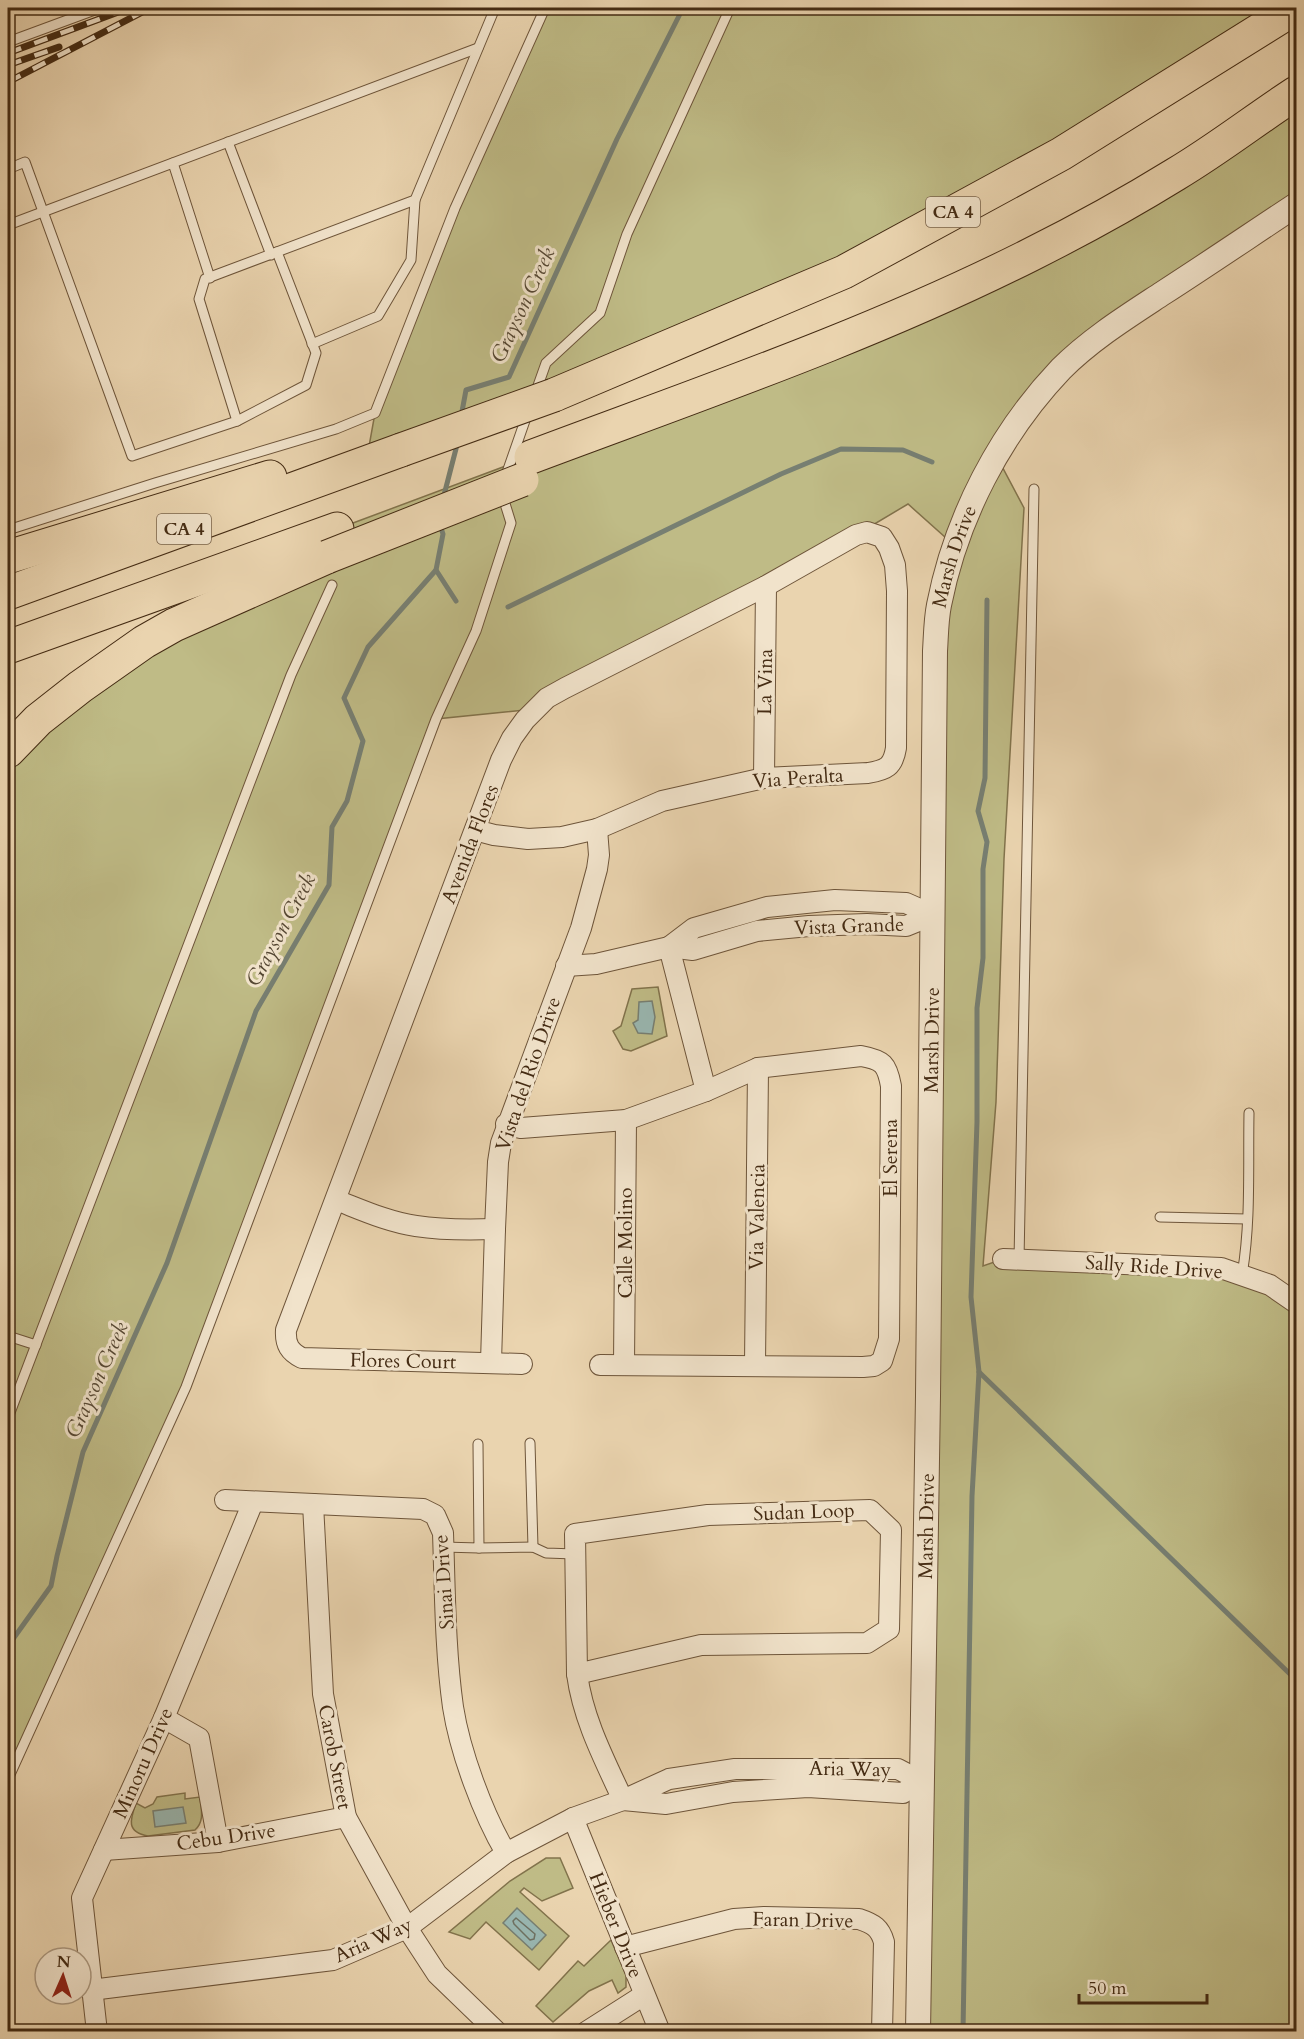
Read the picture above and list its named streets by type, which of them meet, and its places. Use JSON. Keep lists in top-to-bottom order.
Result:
{
  "streets": {
    "highway": ["CA 4"],
    "street": [
      "Marsh Drive",
      "La Vina",
      "Via Peralta",
      "Avenida Flores",
      "Vista Grande",
      "Vista del Rio Drive",
      "El Serena",
      "Via Valencia",
      "Calle Molino",
      "Sally Ride Drive",
      "Flores Court",
      "Sudan Loop",
      "Sinai Drive",
      "Carob Street",
      "Minoru Drive",
      "Aria Way",
      "Cebu Drive",
      "Faran Drive",
      "Hieber Drive"
    ]
  },
  "crossings": [
    ["Marsh Drive", "Vista Grande"],
    ["Marsh Drive", "Aria Way"],
    ["La Vina", "Via Peralta"],
    ["La Vina", "Avenida Flores"],
    ["Via Peralta", "Avenida Flores"],
    ["Via Peralta", "Vista del Rio Drive"],
    ["Avenida Flores", "Flores Court"],
    ["Vista Grande", "Vista del Rio Drive"],
    ["Vista del Rio Drive", "El Serena"],
    ["Vista del Rio Drive", "Flores Court"],
    ["El Serena", "Via Valencia"],
    ["El Serena", "Calle Molino"],
    ["Sudan Loop", "Aria Way"],
    ["Sinai Drive", "Carob Street"],
    ["Sinai Drive", "Minoru Drive"],
    ["Sinai Drive", "Aria Way"],
    ["Carob Street", "Aria Way"],
    ["Carob Street", "Cebu Drive"],
    ["Minoru Drive", "Cebu Drive"],
    ["Aria Way", "Hieber Drive"],
    ["Faran Drive", "Hieber Drive"]
  ],
  "water": ["Grayson Creek"],
  "scale_bar": "50 m",
  "north": "top"
}
